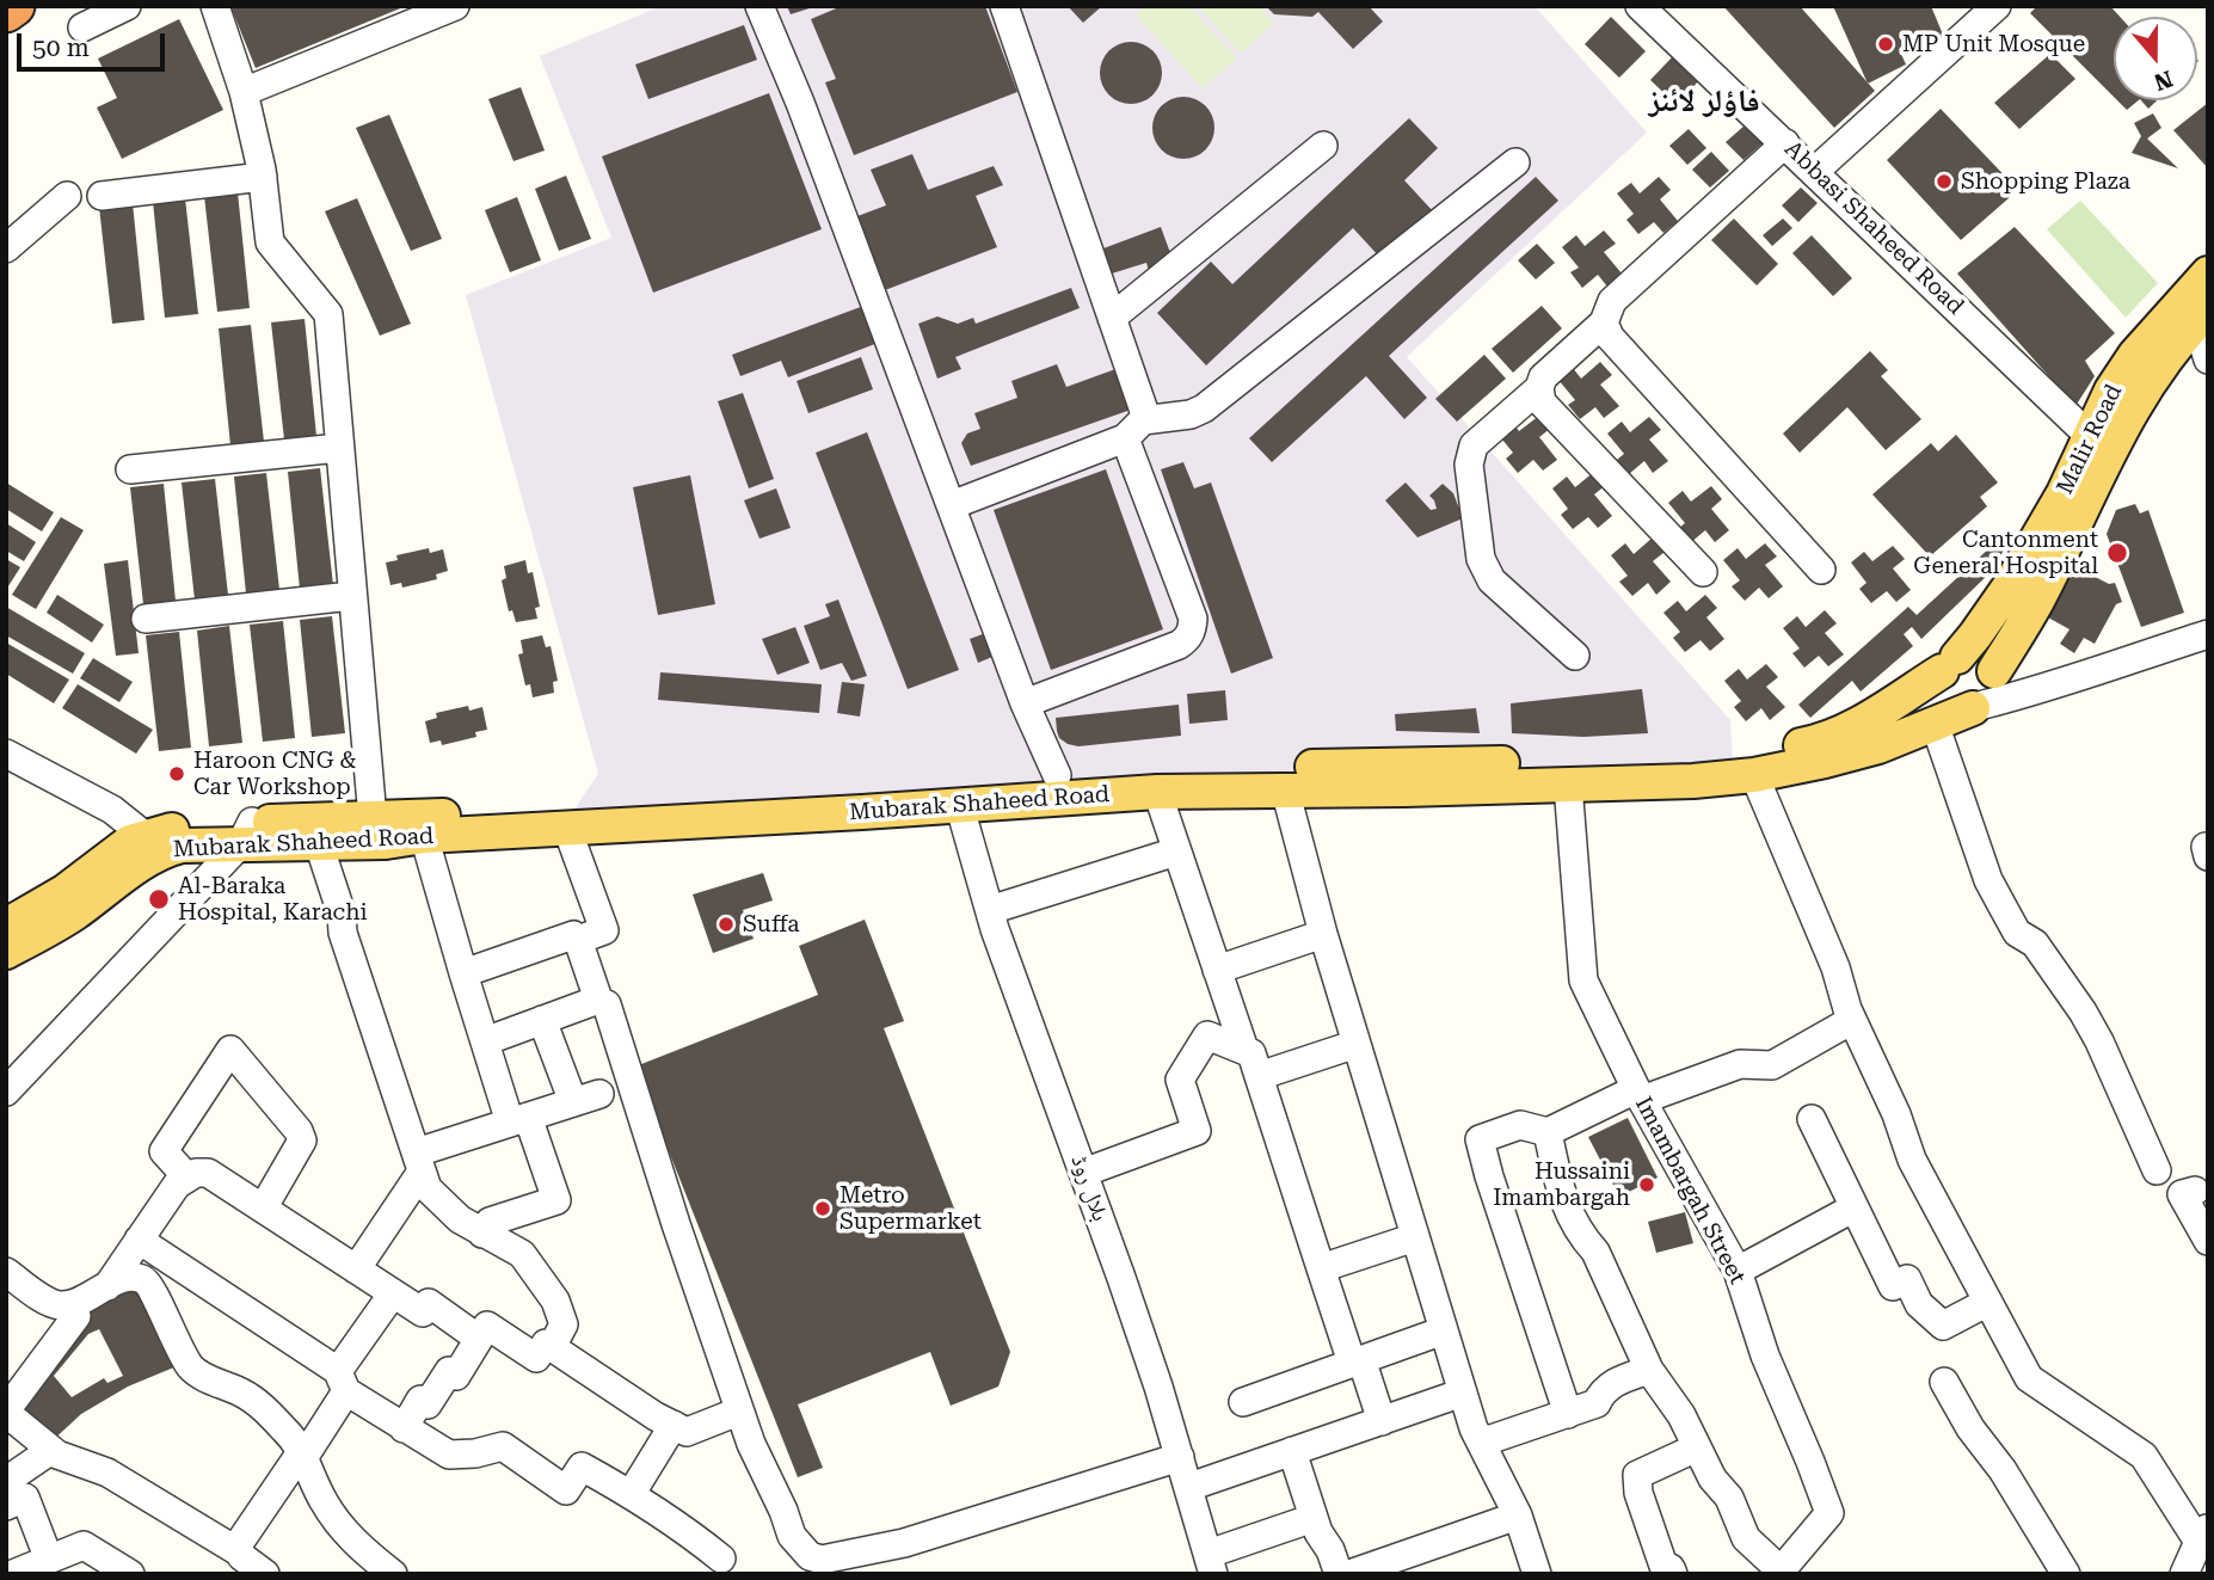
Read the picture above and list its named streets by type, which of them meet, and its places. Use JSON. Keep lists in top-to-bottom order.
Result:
{
  "streets": {
    "main road": ["Malir Road", "Mubarak Shaheed Road"],
    "street": ["Abbasi Shaheed Road", "بلال روڈ", "Imambargah Street"]
  },
  "crossings": [
    ["Abbasi Shaheed Road", "Malir Road"],
    ["Malir Road", "Mubarak Shaheed Road"],
    ["Mubarak Shaheed Road", "بلال روڈ"],
    ["Mubarak Shaheed Road", "Imambargah Street"]
  ],
  "districts": ["فاؤلر لائنز"],
  "places": [
    "MP Unit Mosque",
    "Shopping Plaza",
    "Cantonment General Hospital",
    "Haroon CNG & Car Workshop",
    "Al-Baraka Hospital, Karachi",
    "Suffa",
    "Hussaini Imambargah",
    "Metro Supermarket"
  ],
  "scale_bar": "50 m",
  "north": "bottom"
}
